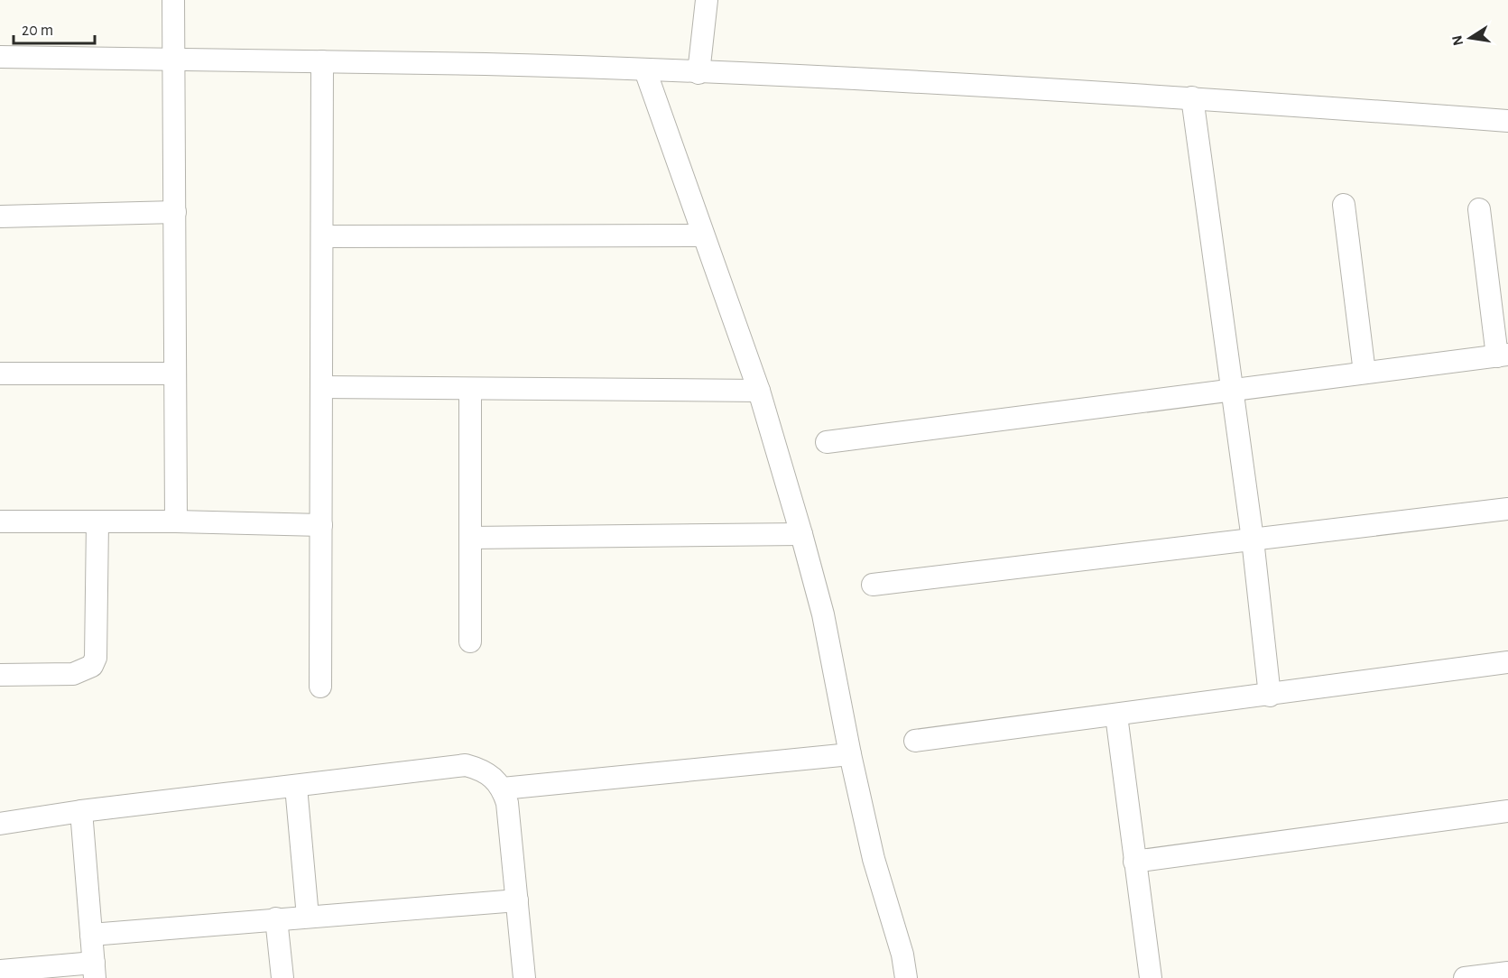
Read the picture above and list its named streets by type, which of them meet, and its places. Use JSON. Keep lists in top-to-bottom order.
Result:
{
  "scale_bar": "20 m",
  "north": "left"
}
